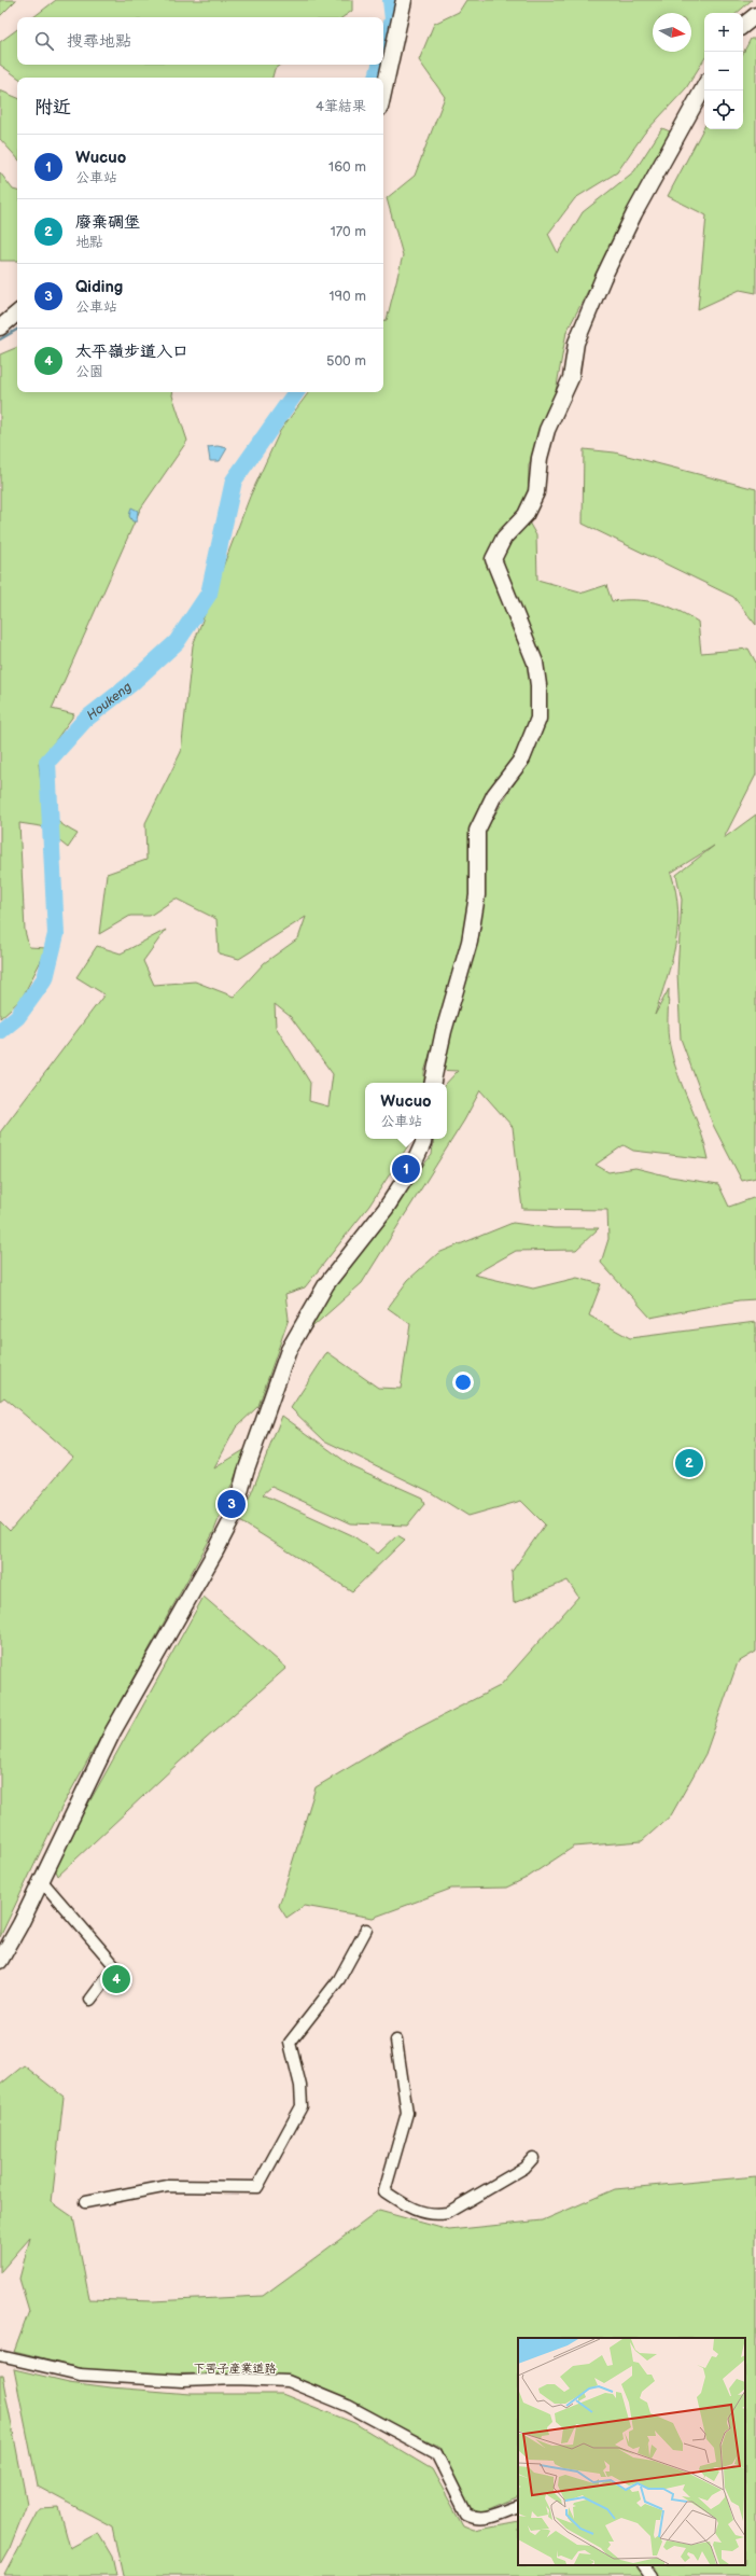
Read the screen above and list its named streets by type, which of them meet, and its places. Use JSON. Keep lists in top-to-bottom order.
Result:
{
  "streets": {
    "street": ["下罟子產業道路"]
  },
  "water": ["Houkeng"],
  "north": "right",
  "page": {
    "map_buttons": ["+", "−"],
    "search": "搜尋地點",
    "heading": ["附近", "4筆結果"],
    "list": [
      {
        "mark": "1",
        "name": "Wucuo",
        "note": "公車站",
        "value": "160 m"
      },
      {
        "mark": "2",
        "name": "廢棄碉堡",
        "note": "地點",
        "value": "170 m"
      },
      {
        "mark": "3",
        "name": "Qiding",
        "note": "公車站",
        "value": "190 m"
      },
      {
        "mark": "4",
        "name": "太平嶺步道入口",
        "note": "公園",
        "value": "500 m"
      }
    ],
    "popup": ["Wucuo", "公車站"],
    "pins": [
      "1",
      "2",
      "3",
      "4"
    ]
  }
}
